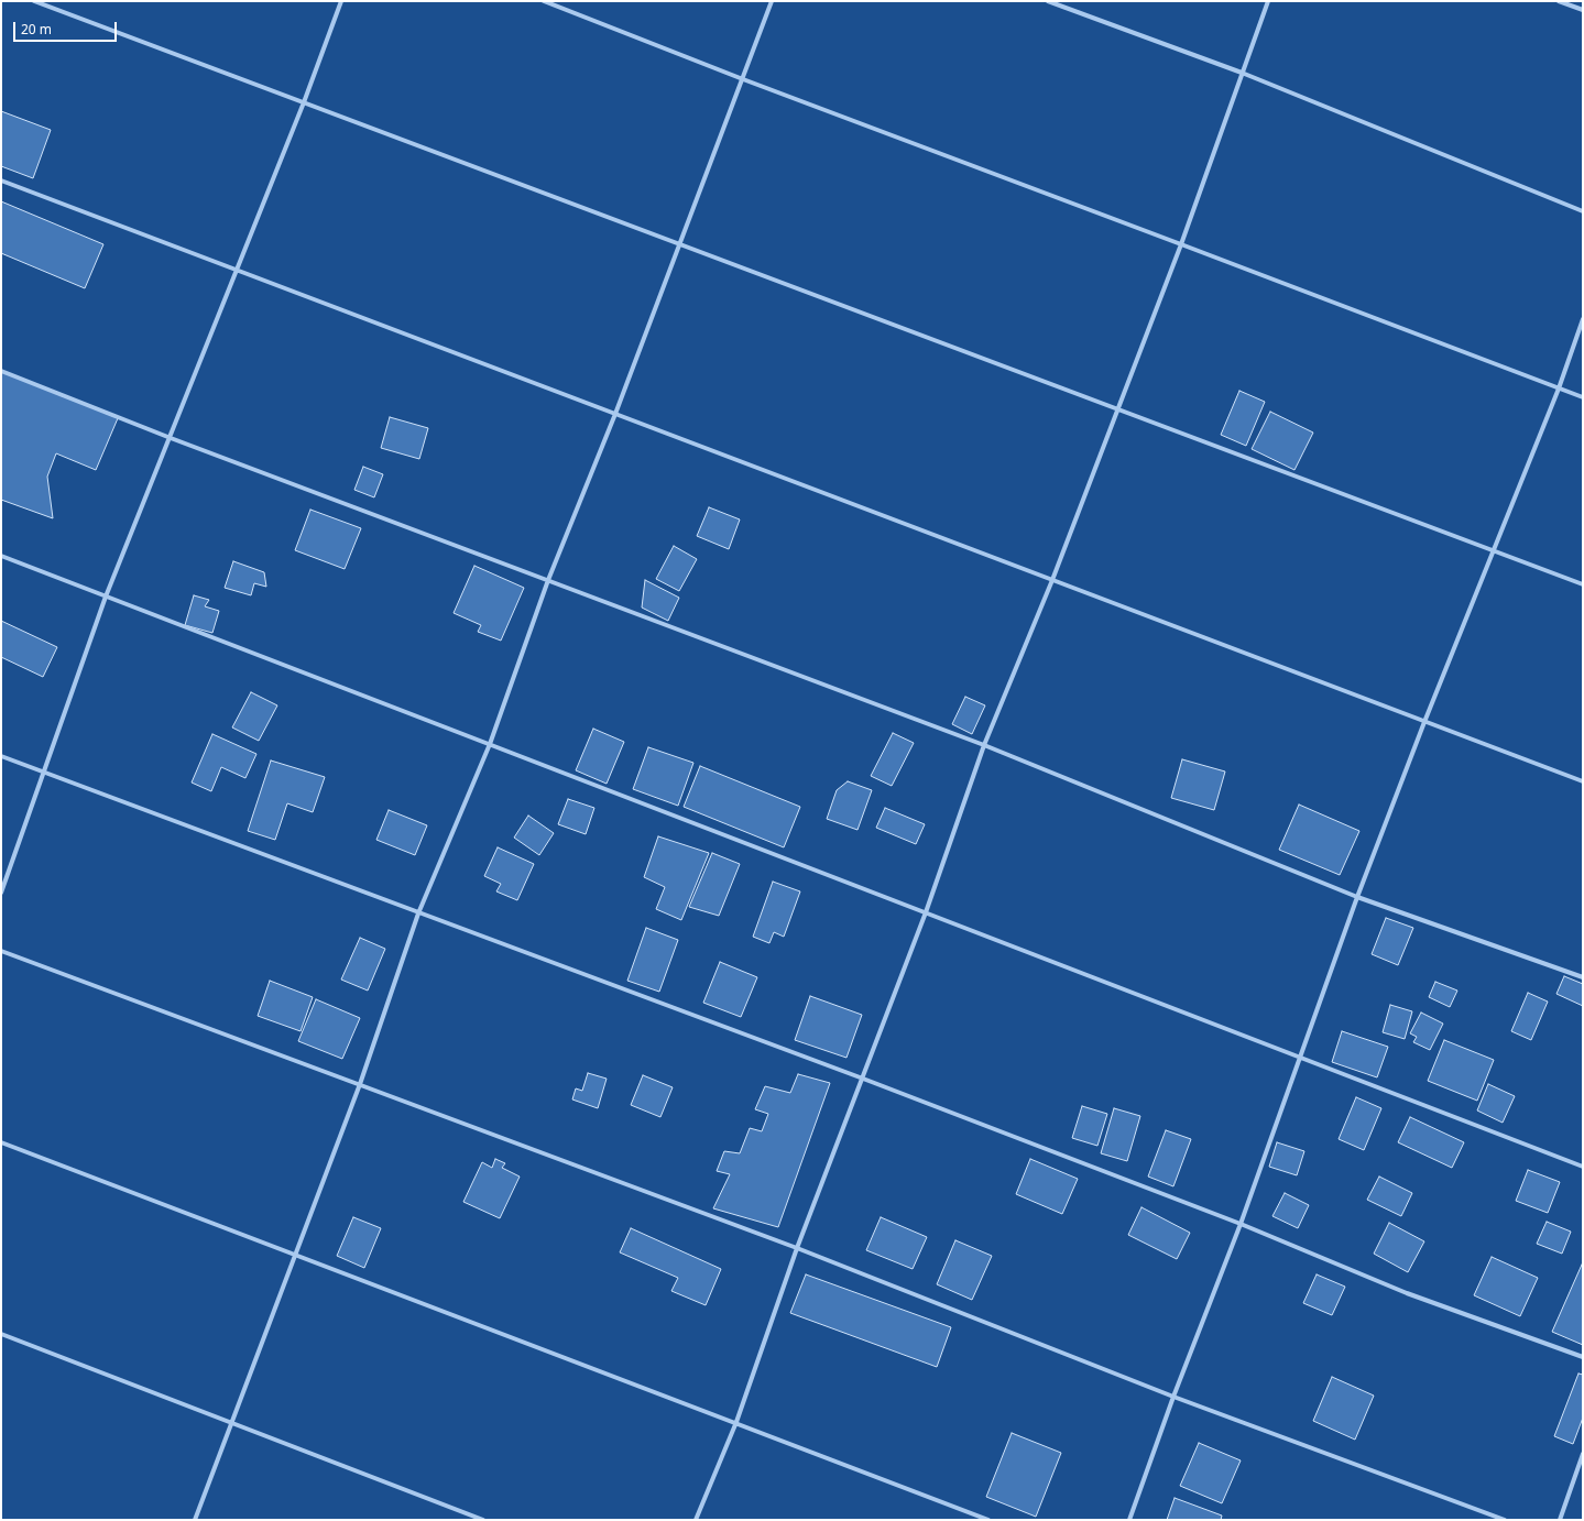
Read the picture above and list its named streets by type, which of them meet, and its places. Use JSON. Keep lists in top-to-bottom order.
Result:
{
  "scale_bar": "20 m"
}
